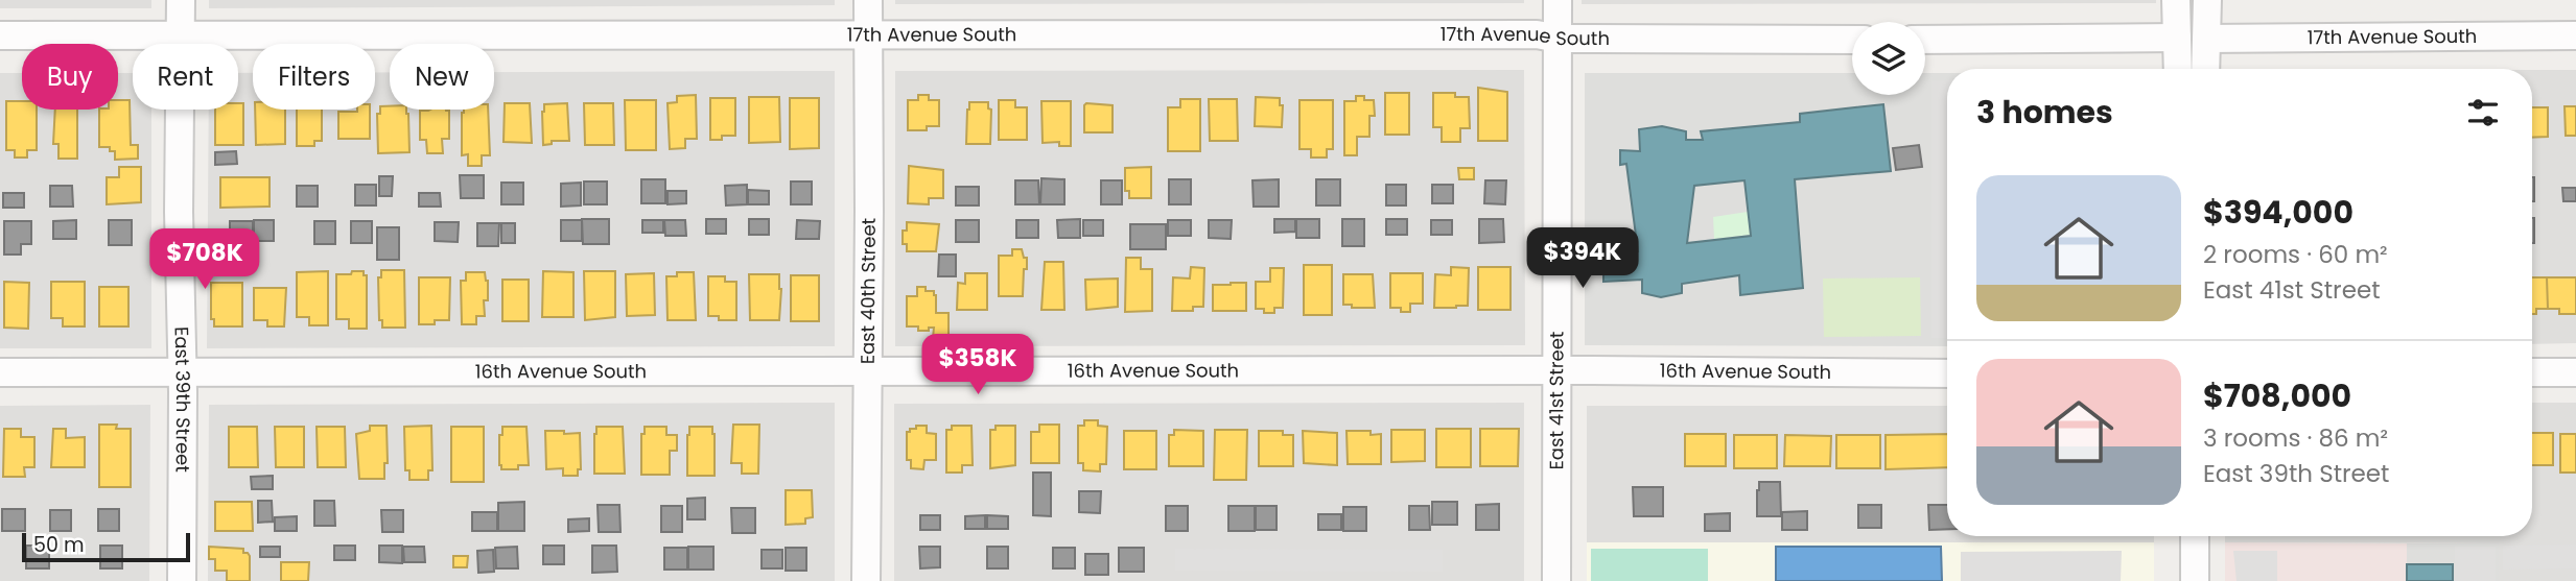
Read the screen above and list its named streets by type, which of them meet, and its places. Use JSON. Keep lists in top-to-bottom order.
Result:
{
  "streets": {
    "street": [
      "17th Avenue South",
      "East 40th Street",
      "16th Avenue South",
      "East 39th Street",
      "East 41st Street"
    ]
  },
  "crossings": [
    ["17th Avenue South", "East 40th Street"],
    ["17th Avenue South", "East 39th Street"],
    ["17th Avenue South", "East 41st Street"],
    ["East 40th Street", "16th Avenue South"],
    ["16th Avenue South", "East 39th Street"],
    ["16th Avenue South", "East 41st Street"]
  ],
  "scale_bar": "50 m",
  "page": {
    "chip": [
      "Buy",
      "Rent",
      "Filters",
      "New"
    ],
    "heading": "3 homes",
    "list": [
      {
        "name": "$394,000",
        "note": "2 rooms · 60 m² · East 41st Street"
      },
      {
        "name": "$708,000",
        "note": "3 rooms · 86 m² · East 39th Street"
      }
    ],
    "price": ["$394K", "$708K", "$358K"],
    "scale": "50 m"
  }
}
